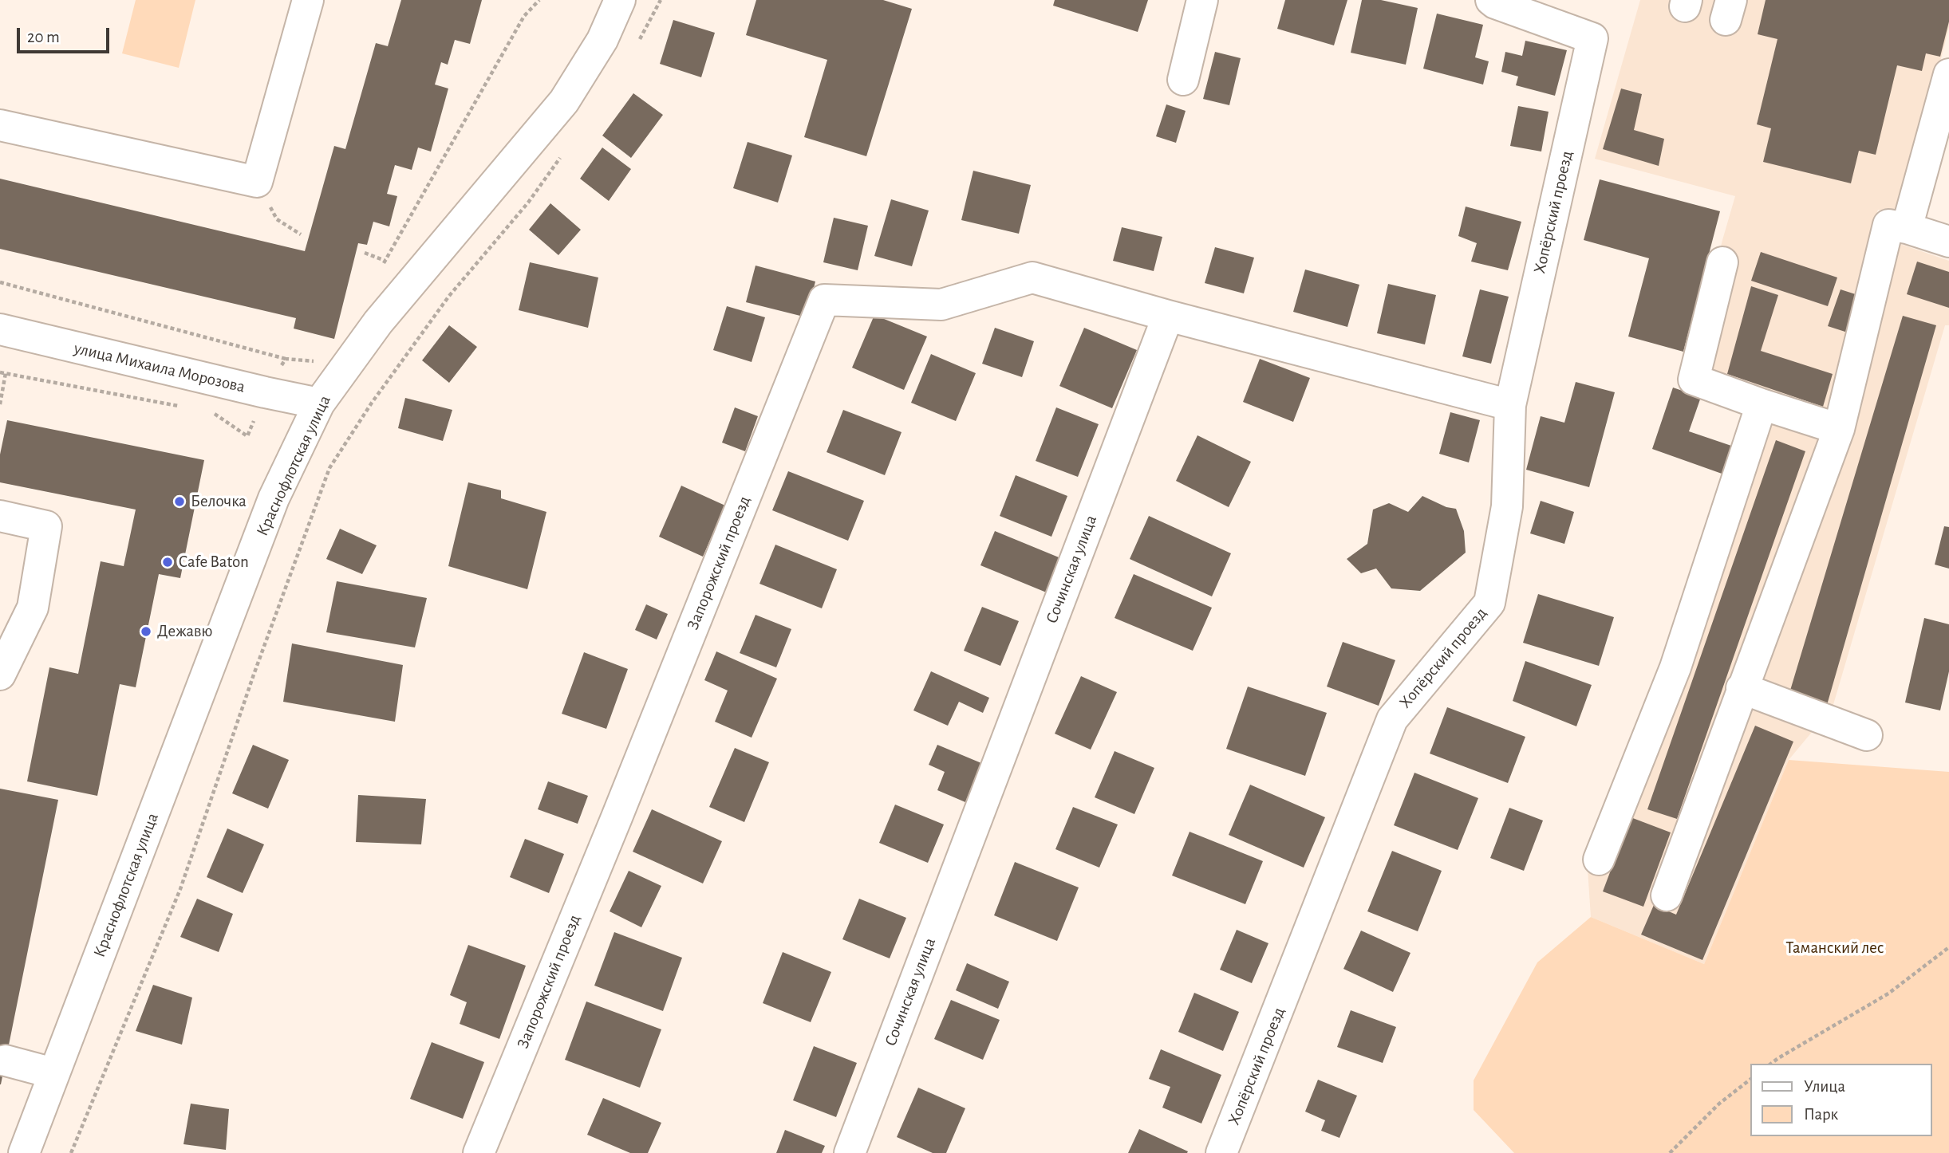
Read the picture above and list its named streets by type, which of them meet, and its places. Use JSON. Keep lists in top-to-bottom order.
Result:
{
  "streets": {
    "street": [
      "Хопёрский проезд",
      "улица Михаила Морозова",
      "Краснофлотская улица",
      "Запорожский проезд",
      "Сочинская улица"
    ]
  },
  "crossings": [
    ["улица Михаила Морозова", "Краснофлотская улица"],
    ["Запорожский проезд", "Сочинская улица"]
  ],
  "parks": ["Таманский лес"],
  "places": ["Белочка", "Cafe Baton", "Дежавю"],
  "legend": ["Улица", "Парк"],
  "scale_bar": "20 m"
}
